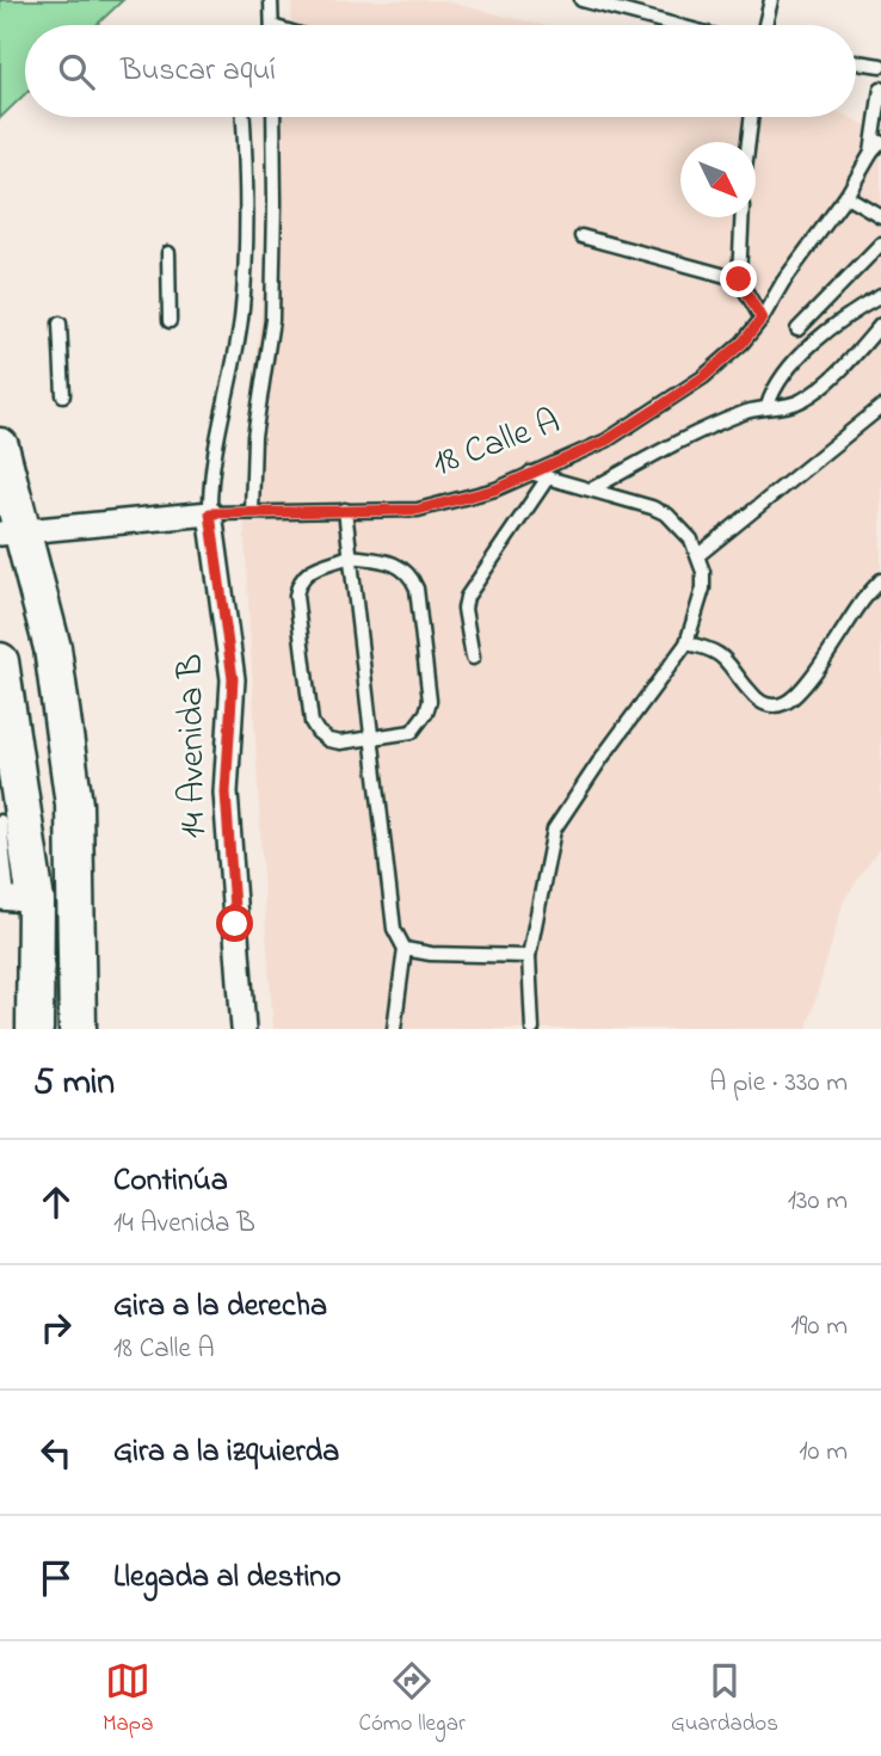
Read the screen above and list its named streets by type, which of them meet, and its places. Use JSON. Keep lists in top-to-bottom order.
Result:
{
  "streets": {
    "street": ["18 Calle A", "14 Avenida B"]
  },
  "crossings": [
    ["18 Calle A", "14 Avenida B"]
  ],
  "north": "bottom right",
  "page": {
    "search": "Buscar aquí",
    "heading": ["5 min", "A pie · 330 m"],
    "list": [
      ["Continúa", "14 Avenida B", "130 m"],
      ["Gira a la derecha", "18 Calle A", "190 m"],
      ["Gira a la izquierda", "10 m"],
      "Llegada al destino"
    ],
    "nav": ["Mapa", "Cómo llegar", "Guardados"]
  }
}
